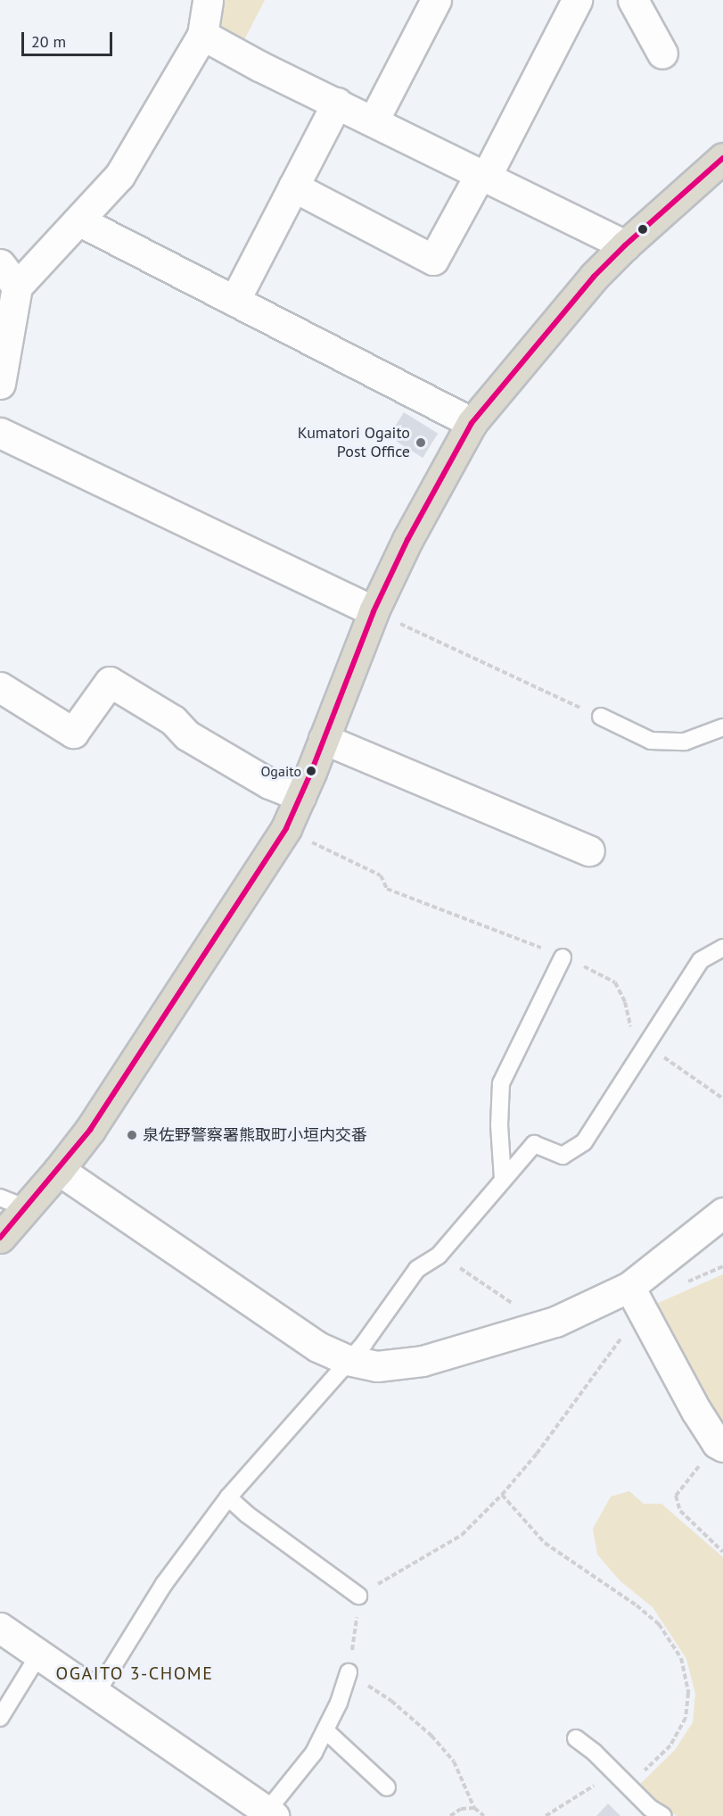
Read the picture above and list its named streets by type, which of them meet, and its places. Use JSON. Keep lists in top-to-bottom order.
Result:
{
  "districts": ["OGAITO 3-CHOME"],
  "places": ["Kumatori Ogaito Post Office", "Ogaito", "泉佐野警察署熊取町小垣内交番"],
  "scale_bar": "20 m"
}
